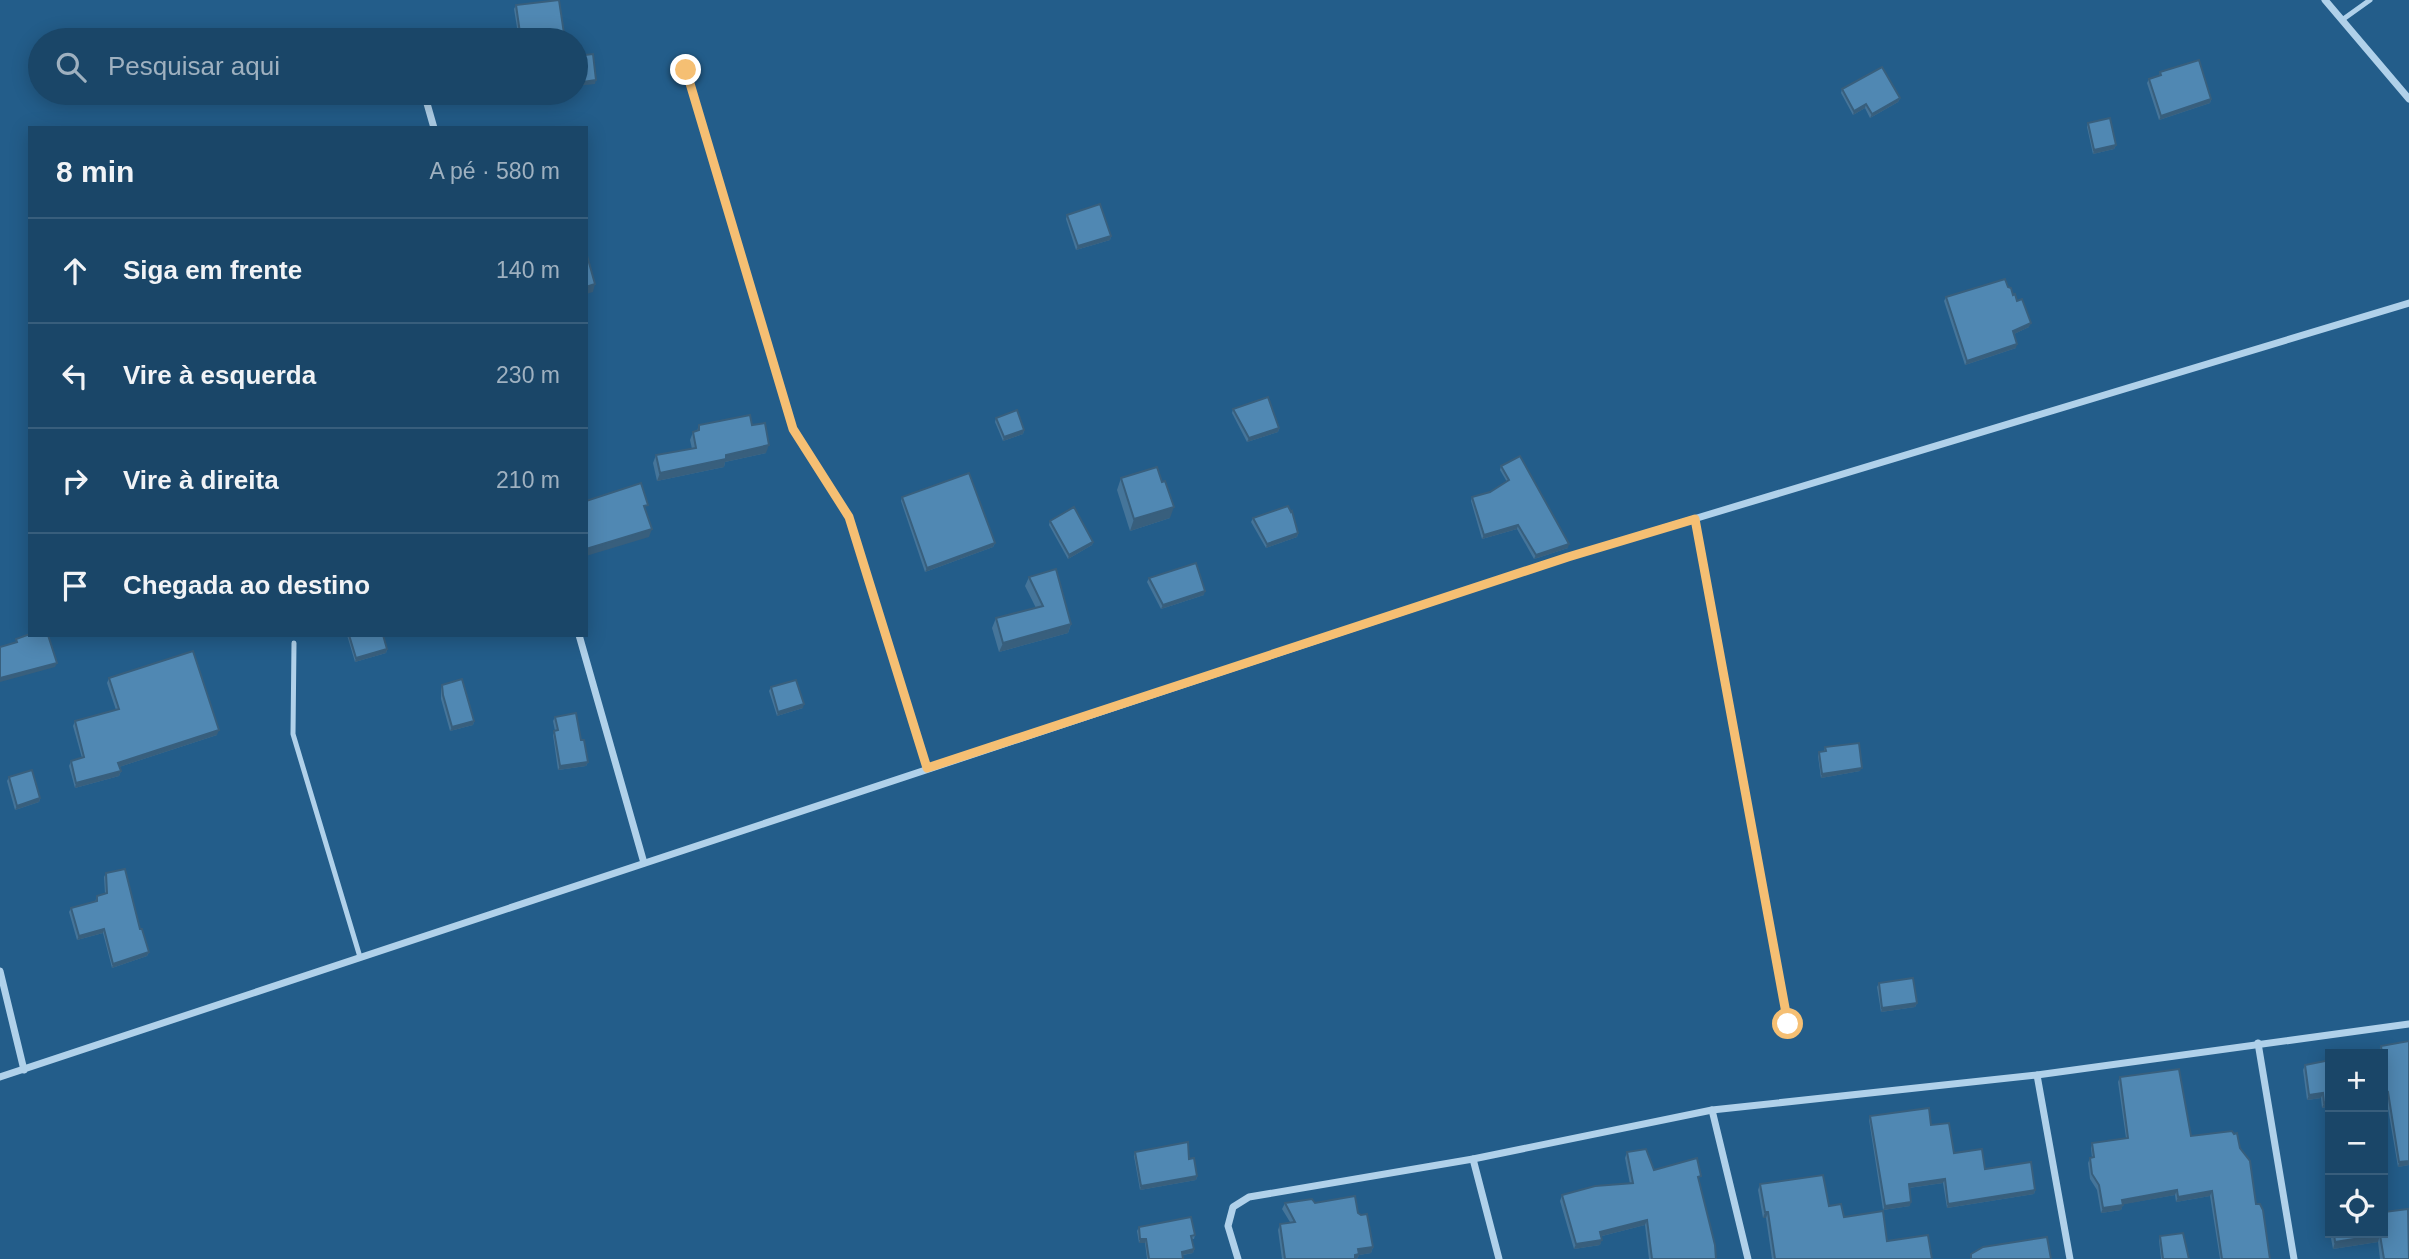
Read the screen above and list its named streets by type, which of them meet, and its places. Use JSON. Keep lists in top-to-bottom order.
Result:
{
  "page": {
    "search": "Pesquisar aqui",
    "heading": ["8 min", "A pé · 580 m"],
    "list": [
      ["Siga em frente", "140 m"],
      ["Vire à esquerda", "230 m"],
      ["Vire à direita", "210 m"],
      "Chegada ao destino"
    ],
    "map_buttons": ["+", "−"]
  }
}
